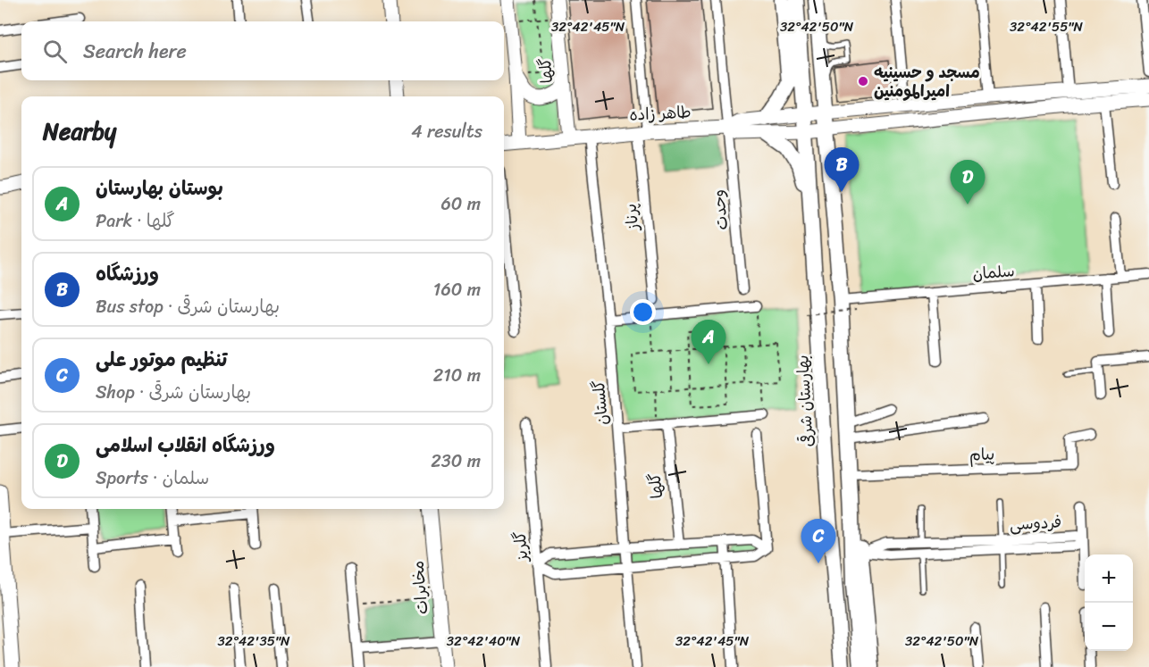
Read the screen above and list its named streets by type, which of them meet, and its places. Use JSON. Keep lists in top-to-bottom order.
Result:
{
  "streets": {
    "main road": ["بهارستان شرقی"],
    "street": [
      "گلها",
      "طاهر زاده",
      "وحدت",
      "پرناز",
      "سلمان",
      "گلستان",
      "پیام",
      "فردوسی",
      "گلریز",
      "مخابرات"
    ]
  },
  "crossings": [
    ["گلها", "طاهر زاده"],
    ["طاهر زاده", "وحدت"],
    ["طاهر زاده", "پرناز"],
    ["طاهر زاده", "بهارستان شرقی"],
    ["طاهر زاده", "گلستان"]
  ],
  "places": ["مسجد و حسینیه امیرالمومنین"],
  "page": {
    "search": "Search here",
    "heading": ["Nearby", "4 results"],
    "pins": [
      "B",
      "D",
      "A",
      "C"
    ],
    "list": [
      {
        "mark": "A",
        "name": "بوستان بهارستان",
        "note": "Park · گلها",
        "value": "60 m"
      },
      {
        "mark": "B",
        "name": "ورزشگاه",
        "note": "Bus stop · بهارستان شرقی",
        "value": "160 m"
      },
      {
        "mark": "C",
        "name": "تنظیم موتور علی",
        "note": "Shop · بهارستان شرقی",
        "value": "210 m"
      },
      {
        "mark": "D",
        "name": "ورزشگاه انقلاب اسلامی",
        "note": "Sports · سلمان",
        "value": "230 m"
      }
    ],
    "map_buttons": ["+", "−"]
  },
  "coordinates": [
    "32°42'45\"N",
    "32°42'50\"N",
    "32°42'55\"N",
    "32°42'35\"N",
    "32°42'40\"N"
  ]
}
